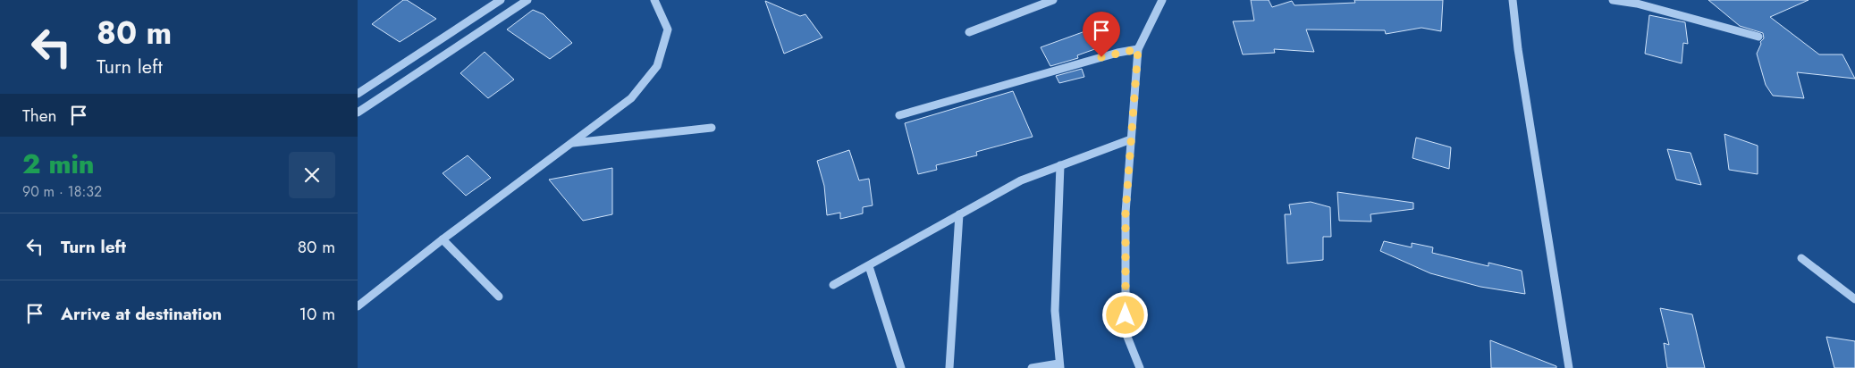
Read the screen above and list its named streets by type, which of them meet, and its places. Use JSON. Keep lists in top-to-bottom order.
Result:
{
  "page": {
    "turn": ["80 m", "Turn left"],
    "then": "Then",
    "heading": ["2 min", "90 m · 18:32"],
    "list": [
      {
        "name": "Turn left",
        "value": "80 m"
      },
      {
        "name": "Arrive at destination",
        "value": "10 m"
      }
    ]
  }
}
